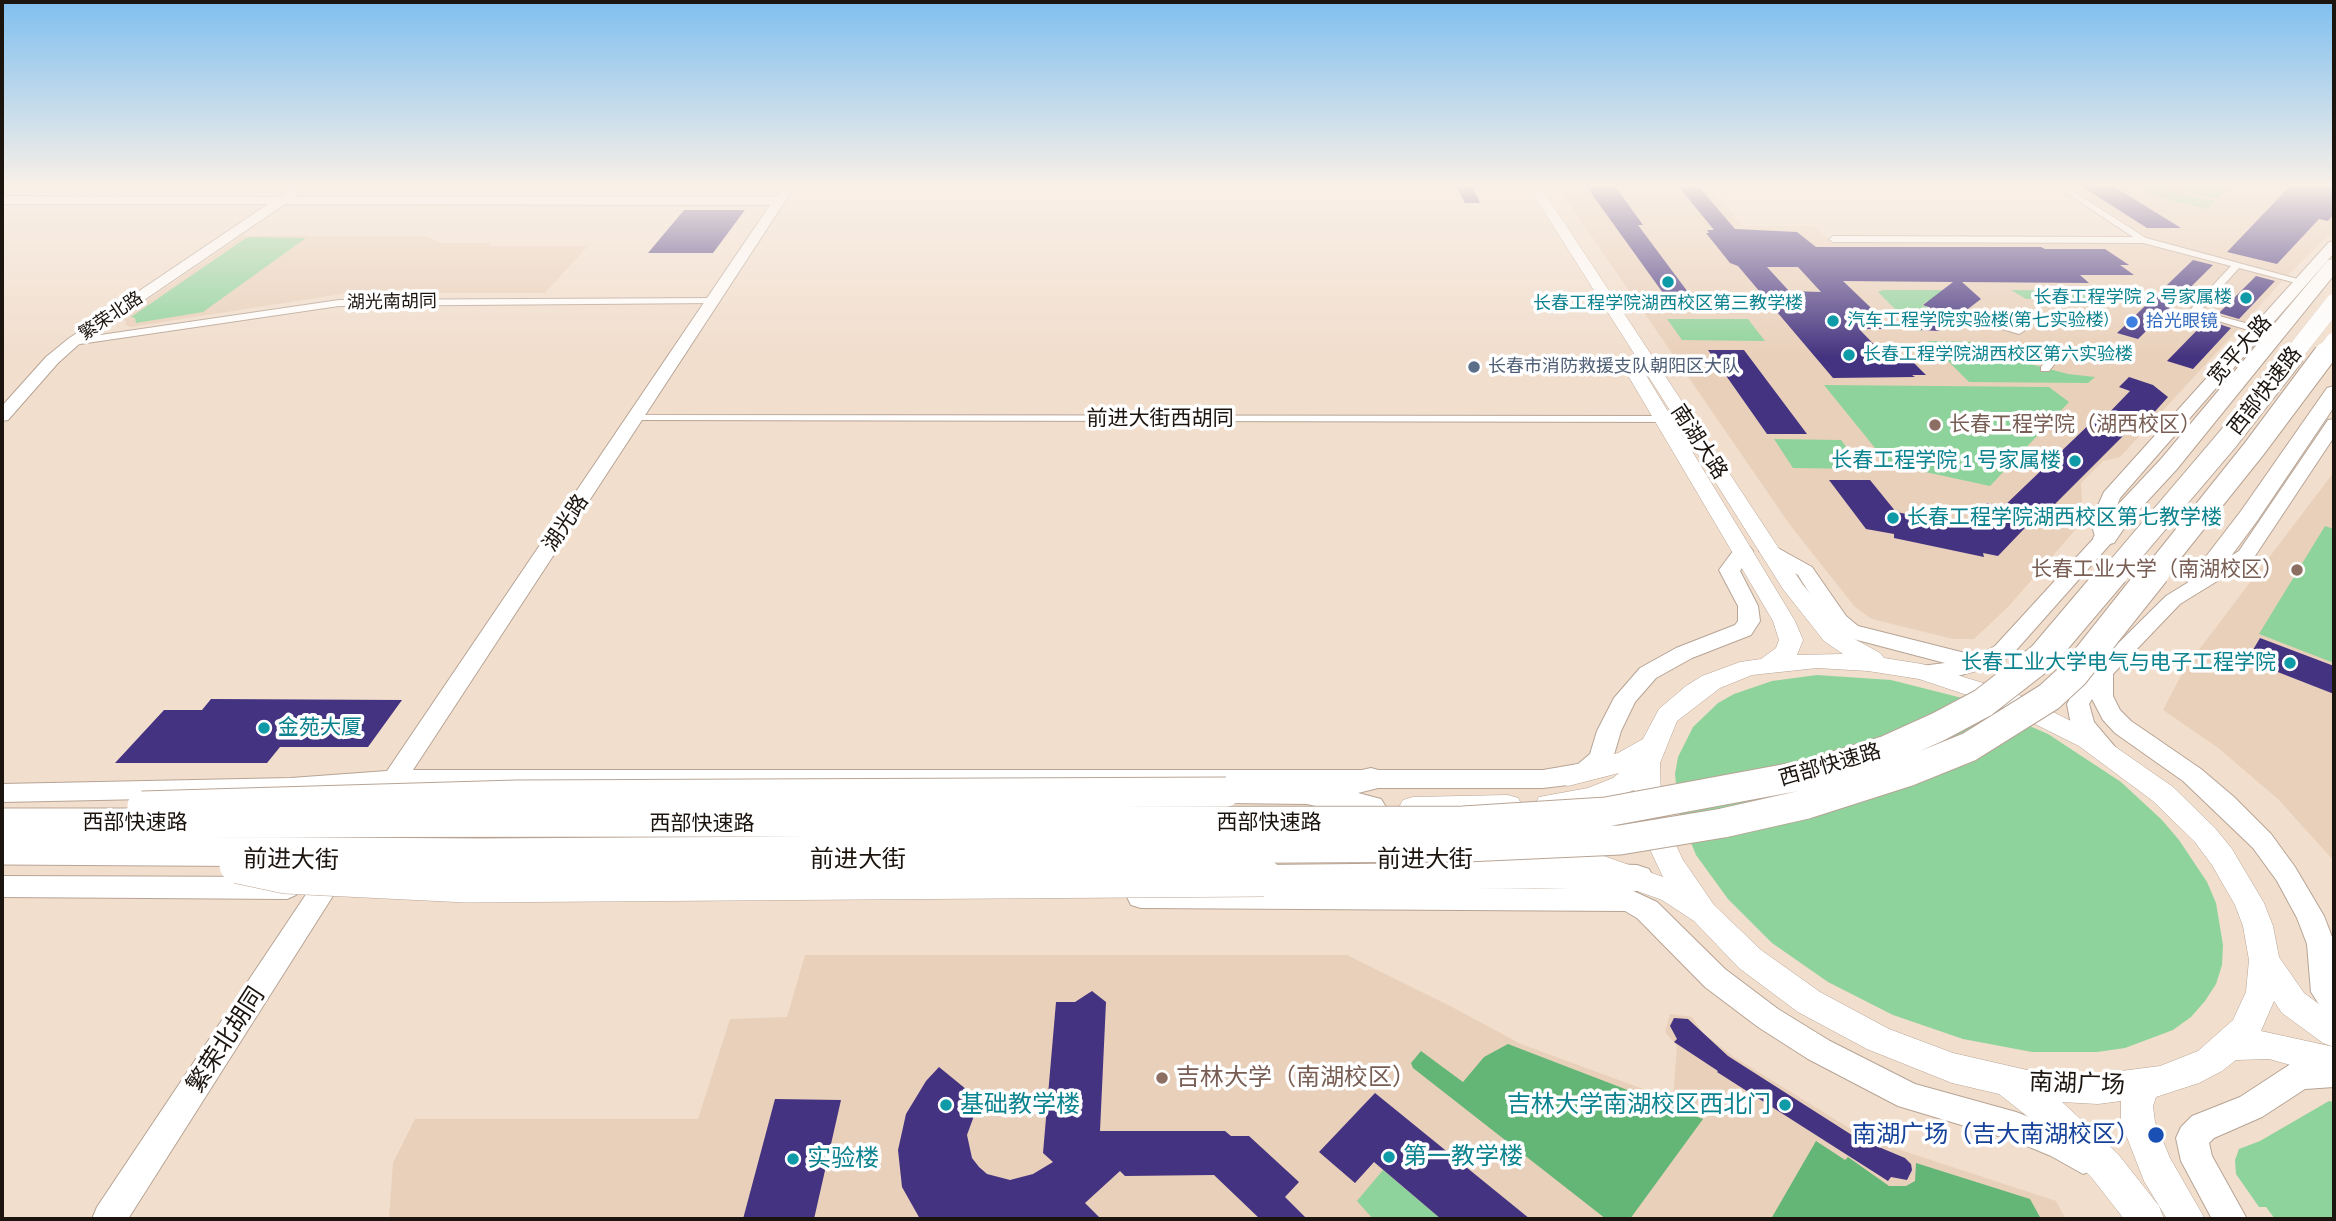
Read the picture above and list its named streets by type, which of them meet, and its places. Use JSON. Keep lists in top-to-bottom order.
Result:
{
  "streets": {
    "highway": ["西部快速路"],
    "main road": [
      "繁荣北路",
      "宽平大路",
      "南湖大路",
      "湖光路",
      "前进大街",
      "繁荣北胡同",
      "南湖广场"
    ],
    "street": ["湖光南胡同", "前进大街西胡同"]
  },
  "crossings": [
    ["湖光南胡同", "繁荣北路"],
    ["湖光南胡同", "湖光路"],
    ["前进大街西胡同", "南湖大路"],
    ["前进大街西胡同", "湖光路"],
    ["南湖大路", "南湖广场"],
    ["湖光路", "前进大街"],
    ["湖光路", "繁荣北胡同"],
    ["前进大街", "繁荣北胡同"],
    ["前进大街", "南湖广场"]
  ],
  "places": [
    "长春工程学院湖西校区第三教学楼",
    "长春工程学院 2 号家属楼",
    "汽车工程学院实验楼(第七实验楼)",
    "拾光眼镜",
    "长春工程学院湖西校区第六实验楼",
    "长春市消防救援支队朝阳区大队",
    "长春工程学院（湖西校区）",
    "长春工程学院 1 号家属楼",
    "长春工程学院湖西校区第七教学楼",
    "长春工业大学（南湖校区）",
    "长春工业大学电气与电子工程学院",
    "金苑大厦",
    "吉林大学（南湖校区）",
    "基础教学楼",
    "吉林大学南湖校区西北门",
    "南湖广场（吉大南湖校区）",
    "第一教学楼",
    "实验楼"
  ]
}
